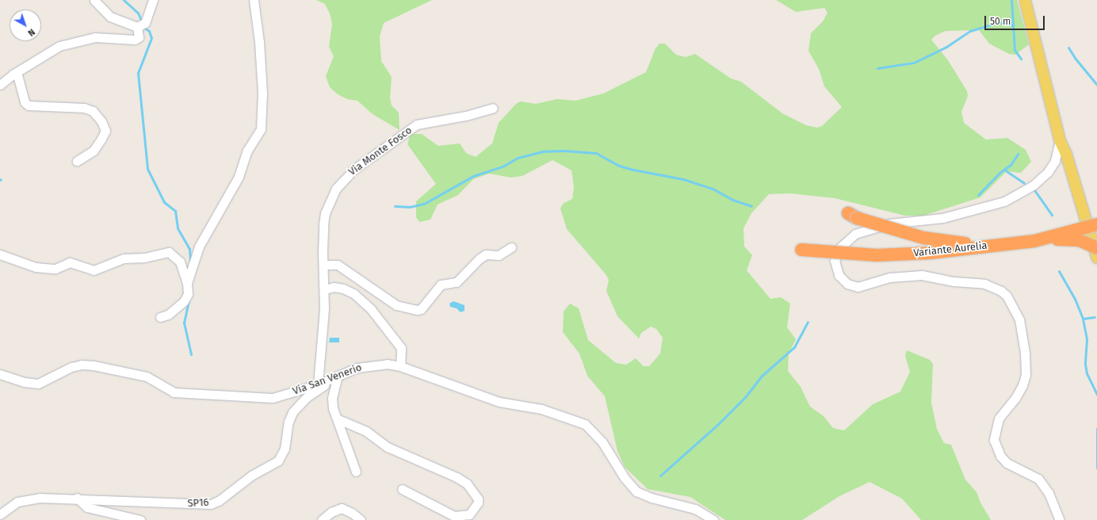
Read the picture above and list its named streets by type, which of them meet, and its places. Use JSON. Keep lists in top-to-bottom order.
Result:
{
  "streets": {
    "highway": ["Variante Aurelia"],
    "street": ["Via Monte Fosco", "Via San Venerio", "SP16"]
  },
  "crossings": [
    ["Via Monte Fosco", "Via San Venerio"],
    ["Via San Venerio", "SP16"]
  ],
  "scale_bar": "50 m",
  "north": "bottom right"
}
